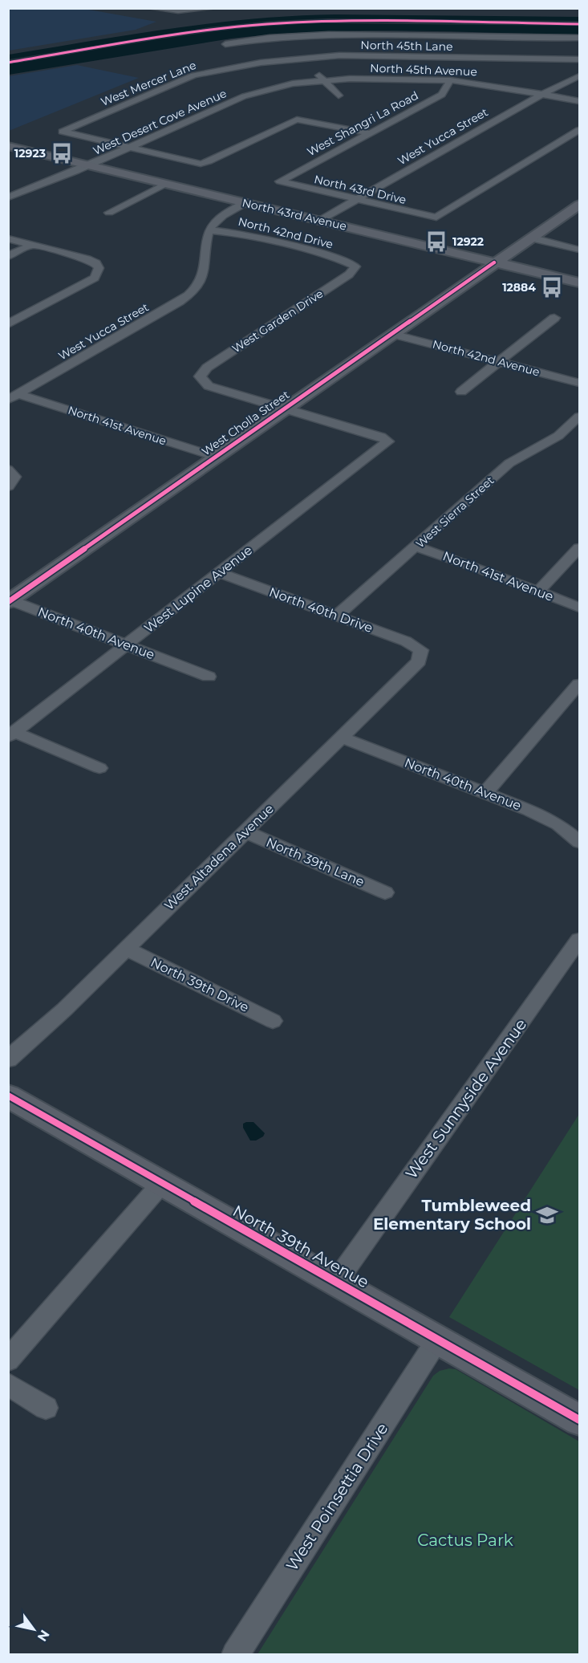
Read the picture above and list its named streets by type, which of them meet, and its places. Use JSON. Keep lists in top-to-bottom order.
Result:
{
  "streets": {
    "street": [
      "North 45th Lane",
      "North 45th Avenue",
      "West Mercer Lane",
      "West Desert Cove Avenue",
      "West Shangri La Road",
      "West Yucca Street",
      "North 43rd Drive",
      "North 43rd Avenue",
      "North 42nd Drive",
      "West Garden Drive",
      "North 42nd Avenue",
      "West Cholla Street",
      "North 41st Avenue",
      "West Sierra Street",
      "West Lupine Avenue",
      "North 40th Drive",
      "North 40th Avenue",
      "West Altadena Avenue",
      "North 39th Lane",
      "North 39th Drive",
      "West Sunnyside Avenue",
      "North 39th Avenue",
      "West Poinsettia Drive"
    ]
  },
  "crossings": [
    ["North 45th Lane", "West Mercer Lane"],
    ["North 45th Avenue", "West Desert Cove Avenue"],
    ["North 45th Avenue", "West Shangri La Road"],
    ["North 45th Avenue", "West Yucca Street"],
    ["West Mercer Lane", "West Desert Cove Avenue"],
    ["West Desert Cove Avenue", "North 43rd Avenue"],
    ["West Shangri La Road", "North 43rd Drive"],
    ["West Yucca Street", "North 43rd Drive"],
    ["West Yucca Street", "North 43rd Avenue"],
    ["West Yucca Street", "North 42nd Drive"],
    ["West Yucca Street", "North 41st Avenue"],
    ["North 43rd Avenue", "West Cholla Street"],
    ["North 42nd Drive", "West Garden Drive"],
    ["West Garden Drive", "West Cholla Street"],
    ["West Garden Drive", "West Lupine Avenue"],
    ["North 42nd Avenue", "West Cholla Street"],
    ["West Cholla Street", "North 41st Avenue"],
    ["West Cholla Street", "West Lupine Avenue"],
    ["West Cholla Street", "North 40th Avenue"],
    ["North 41st Avenue", "West Sierra Street"],
    ["West Sierra Street", "North 40th Drive"],
    ["West Lupine Avenue", "North 40th Drive"],
    ["West Lupine Avenue", "North 40th Avenue"],
    ["North 40th Drive", "West Altadena Avenue"],
    ["North 40th Avenue", "West Altadena Avenue"],
    ["West Altadena Avenue", "North 39th Lane"],
    ["West Altadena Avenue", "North 39th Drive"],
    ["West Sunnyside Avenue", "North 39th Avenue"],
    ["North 39th Avenue", "West Poinsettia Drive"]
  ],
  "parks": ["Cactus Park"],
  "places": {
    "bus stop": ["12923", "12922", "12884"],
    "school or university": ["Tumbleweed Elementary School"]
  },
  "north": "bottom right"
}
